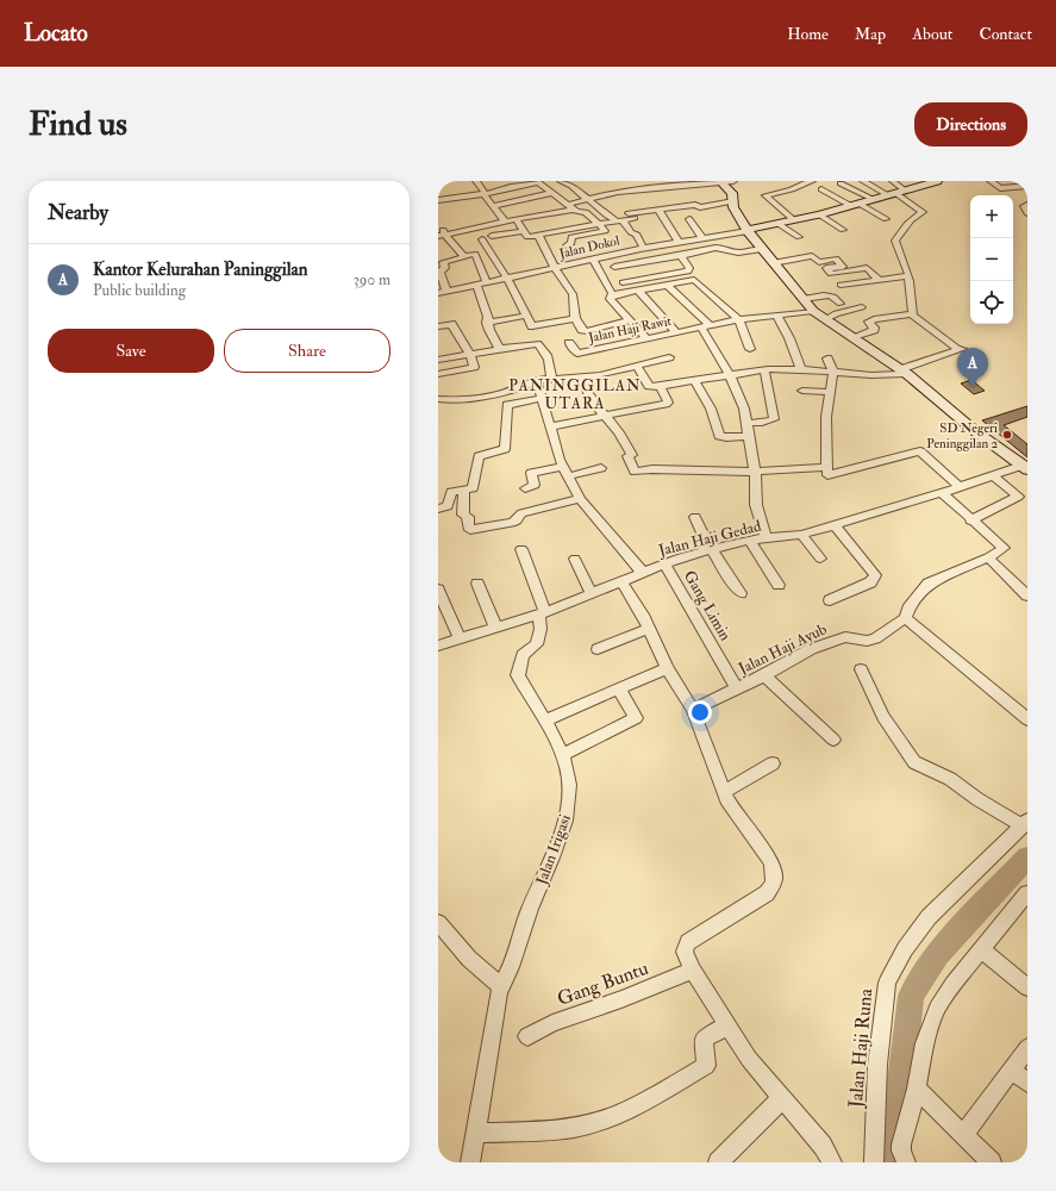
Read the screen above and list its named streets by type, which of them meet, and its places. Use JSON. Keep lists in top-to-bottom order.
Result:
{
  "streets": {
    "street": [
      "Jalan Dokol",
      "Jalan Haji Rawit",
      "Jalan Haji Gedad",
      "Gang Limin",
      "Jalan Haji Ayub",
      "Jalan Irigasi",
      "Gang Buntu",
      "Jalan Haji Runa"
    ]
  },
  "crossings": [
    ["Jalan Haji Gedad", "Gang Limin"],
    ["Jalan Haji Gedad", "Jalan Haji Ayub"],
    ["Jalan Haji Gedad", "Jalan Irigasi"],
    ["Gang Limin", "Jalan Haji Ayub"]
  ],
  "districts": ["PANINGGILAN UTARA"],
  "places": ["SD Negeri Peninggilan 2"],
  "page": {
    "header": "Locato",
    "nav": [
      "Home",
      "Map",
      "About",
      "Contact"
    ],
    "buttons": [
      "Directions",
      ["Save", "Share"]
    ],
    "title": "Find us",
    "heading": "Nearby",
    "map_buttons": ["+", "−"],
    "list": [
      {
        "mark": "A",
        "name": "Kantor Kelurahan Paninggilan",
        "note": "Public building",
        "value": "390 m"
      }
    ],
    "pins": "A"
  }
}
